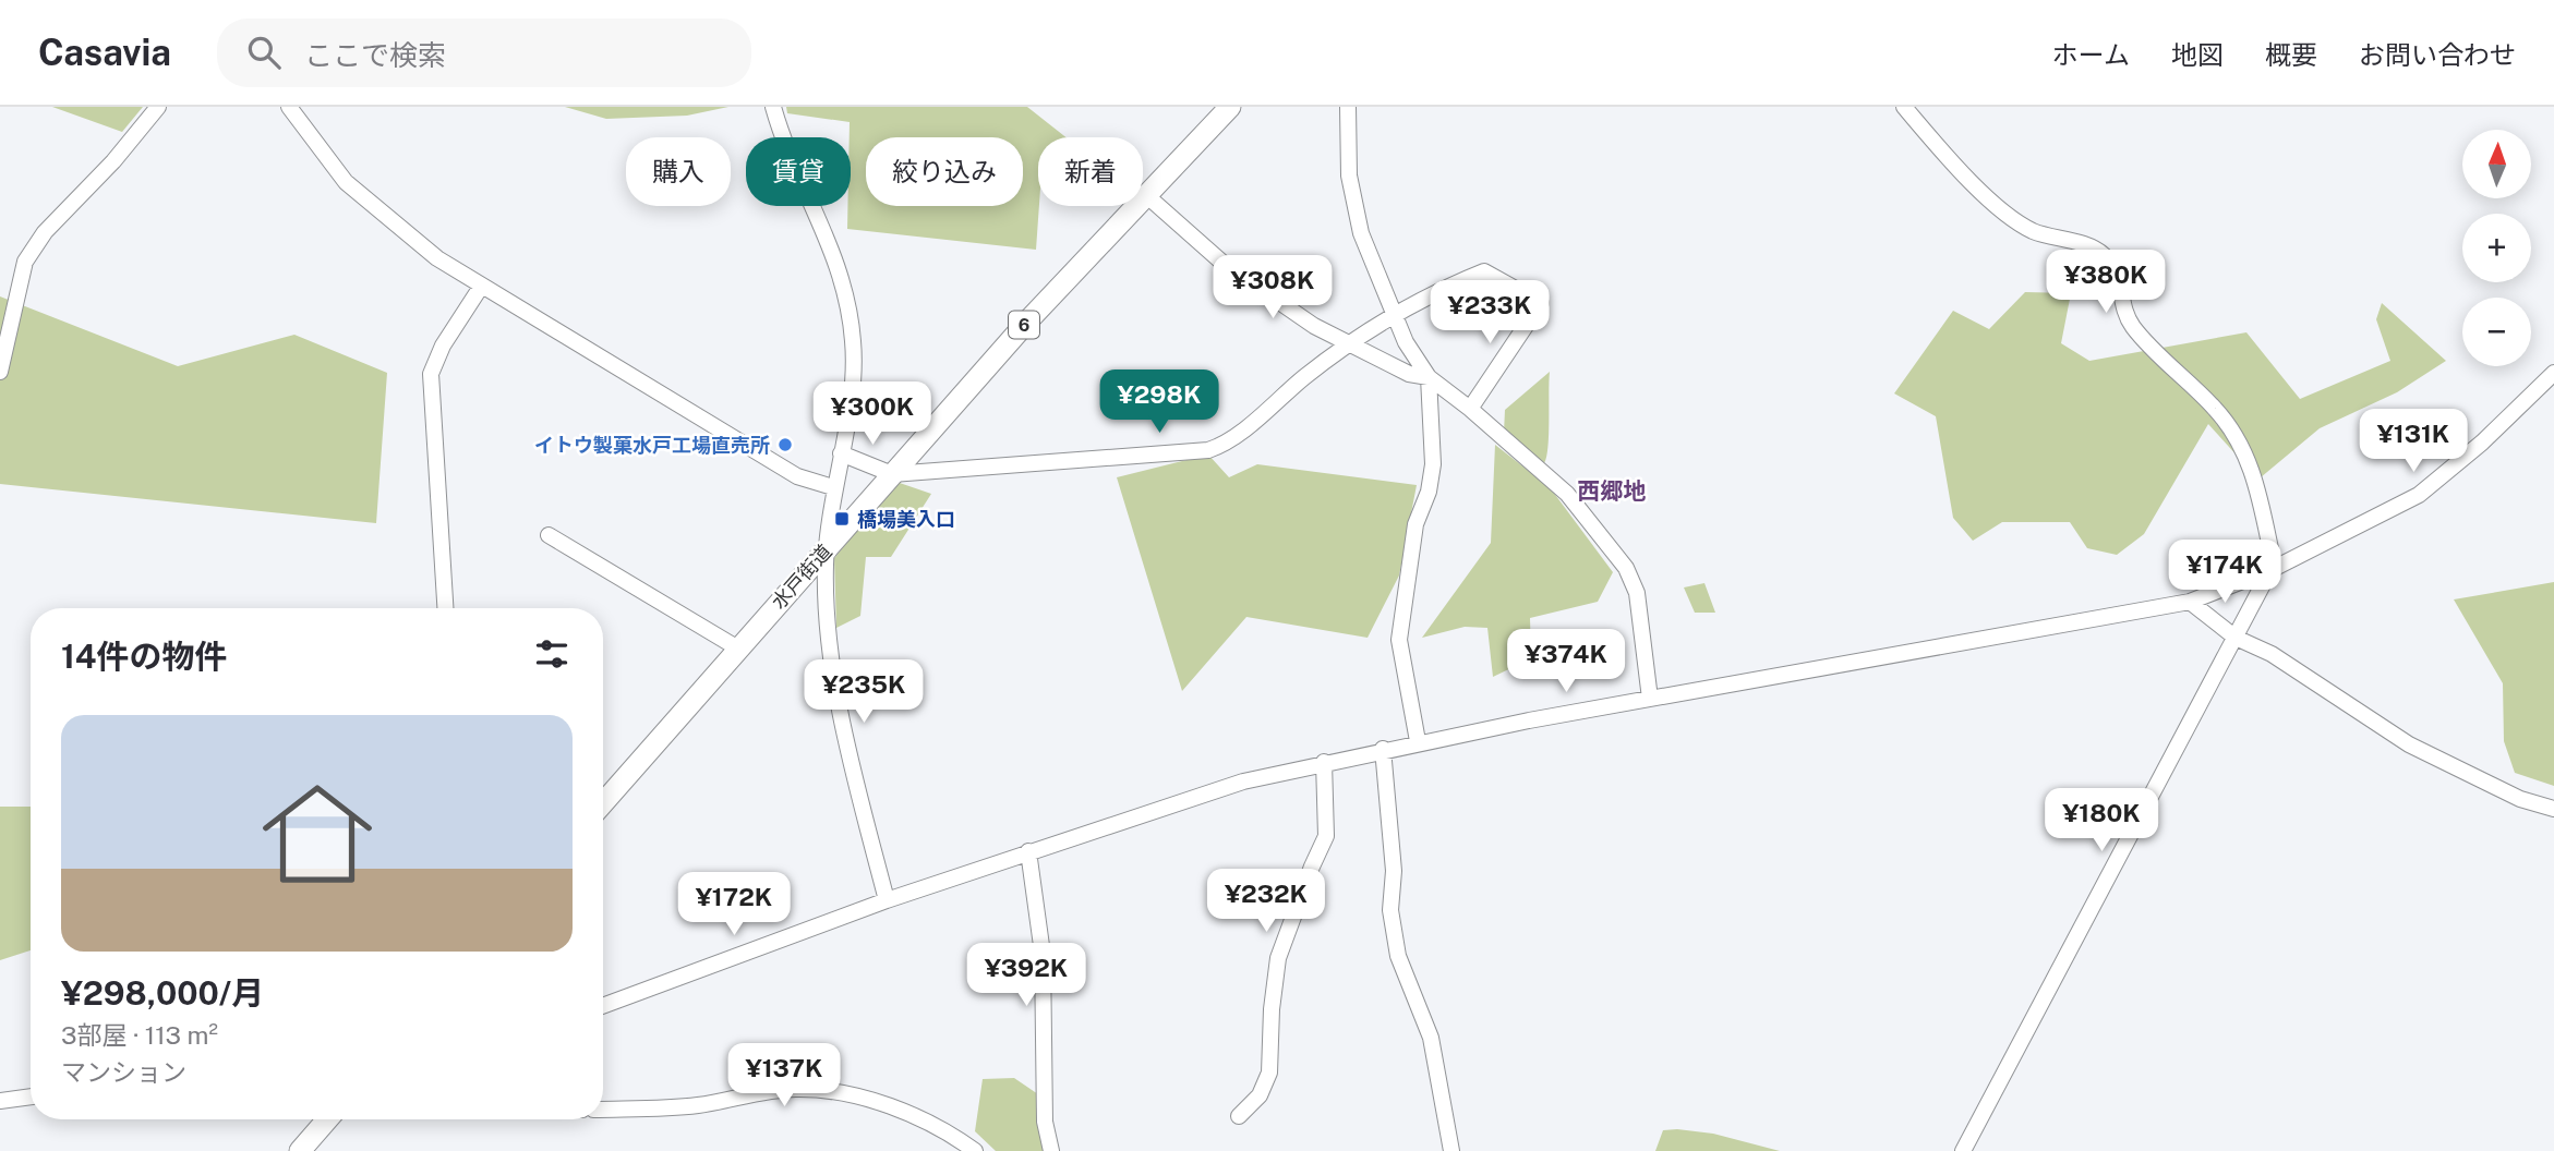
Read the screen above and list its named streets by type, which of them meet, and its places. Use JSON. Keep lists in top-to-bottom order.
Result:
{
  "streets": {
    "highway": ["6", "水戸街道"]
  },
  "districts": ["西郷地"],
  "places": {
    "other": ["イトウ製菓水戸工場直売所"],
    "transit": ["橋場美入口"]
  },
  "north": "top",
  "page": {
    "header": "Casavia",
    "search": "ここで検索",
    "nav": [
      "ホーム",
      "地図",
      "概要",
      "お問い合わせ"
    ],
    "map_buttons": ["+", "−"],
    "chip": [
      "購入",
      "賃貸",
      "絞り込み",
      "新着"
    ],
    "price": [
      "¥380K",
      "¥308K",
      "¥233K",
      "¥298K",
      "¥300K",
      "¥131K",
      "¥174K",
      "¥374K",
      "¥235K",
      "¥180K",
      "¥232K",
      "¥172K",
      "¥392K",
      "¥137K"
    ],
    "heading": "14件の物件",
    "list": [
      {
        "name": "¥298,000/月",
        "note": "3部屋 · 113 m² · マンション"
      }
    ]
  }
}
